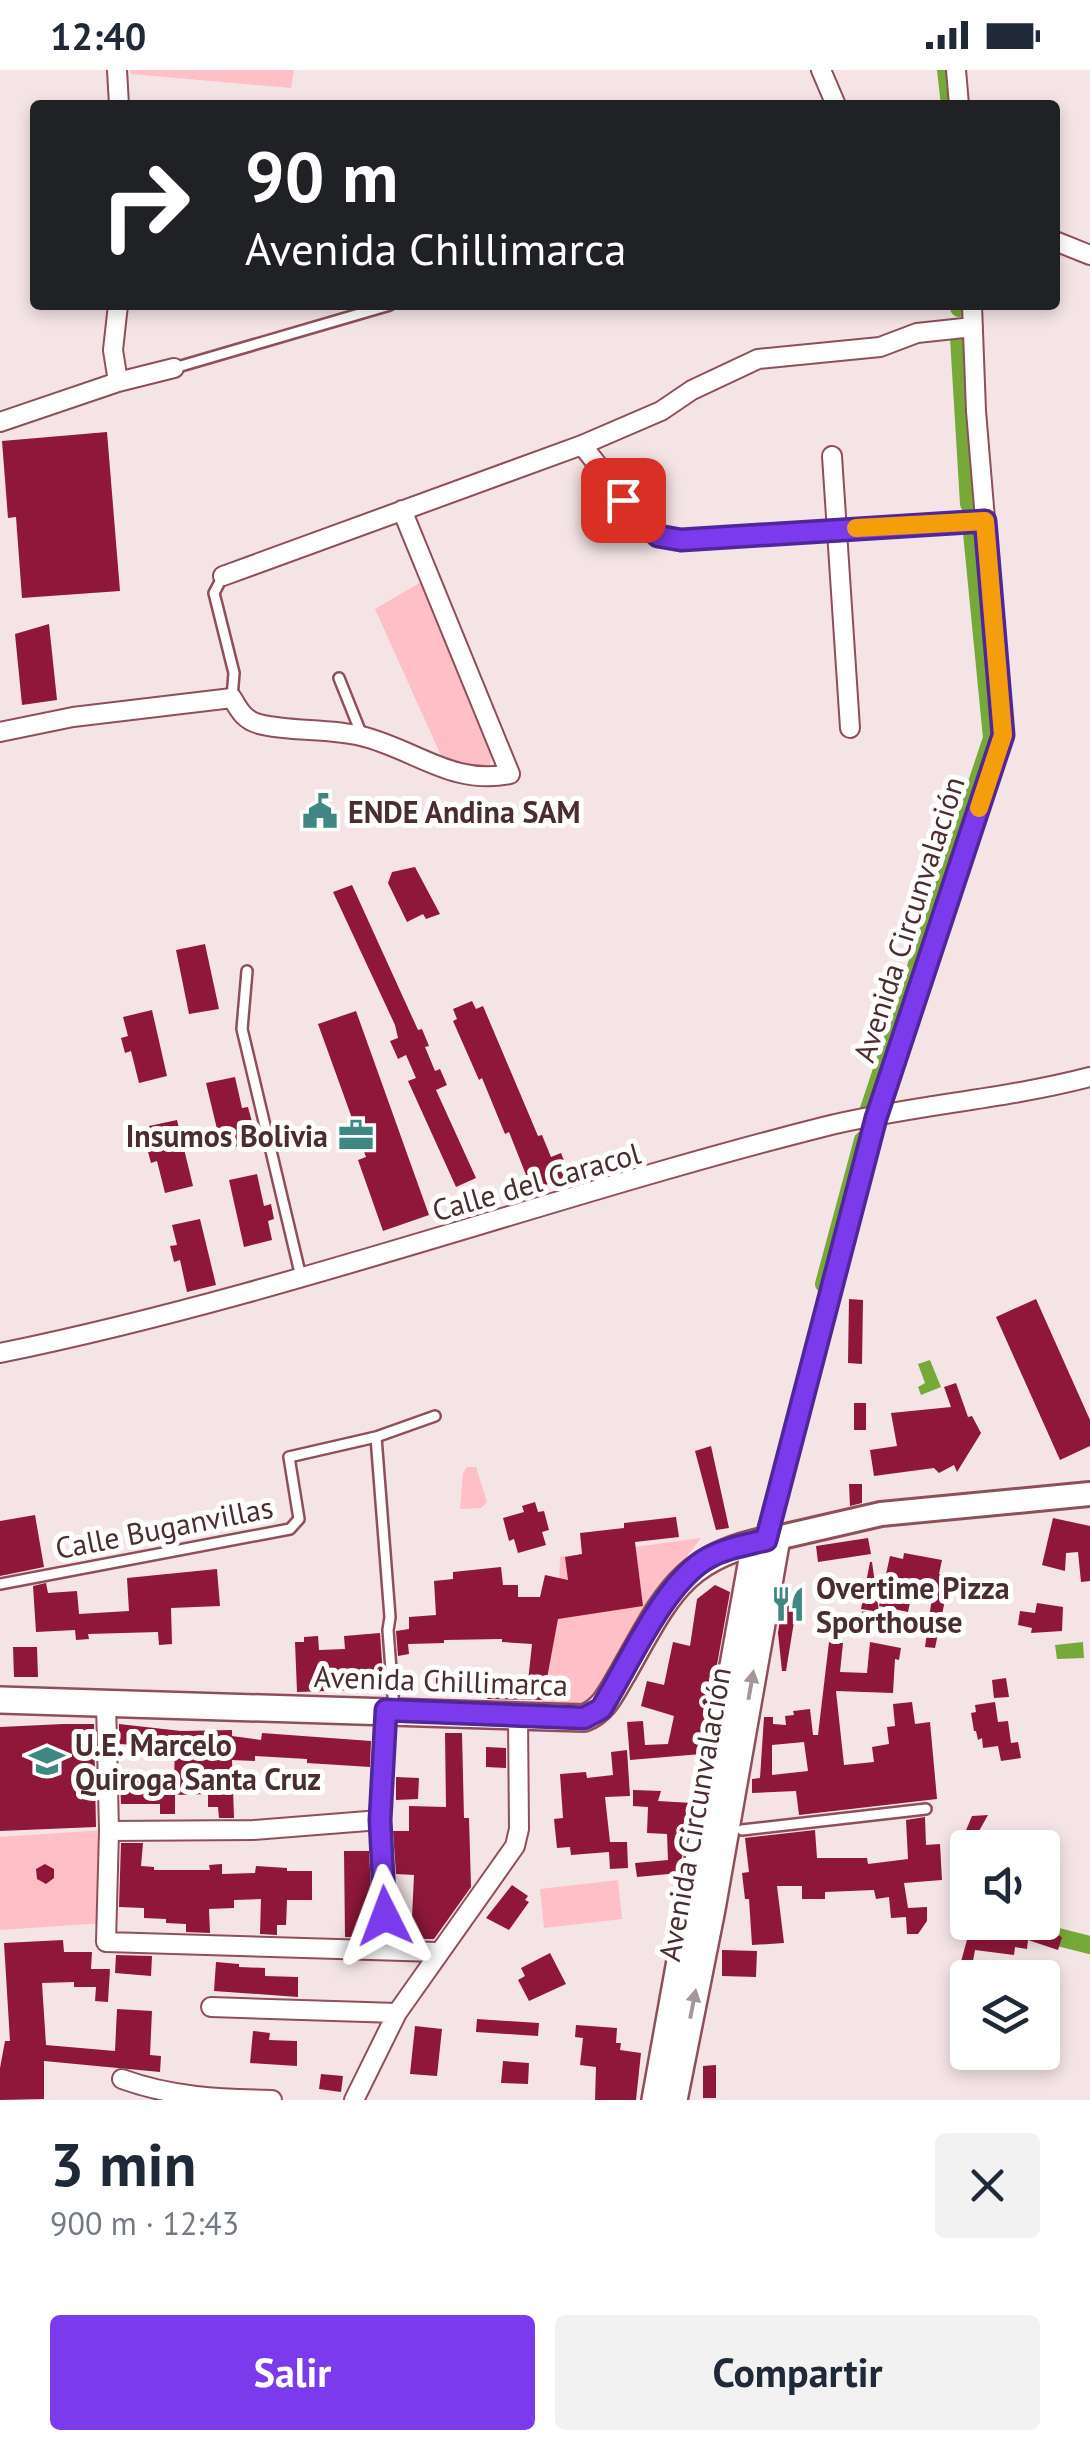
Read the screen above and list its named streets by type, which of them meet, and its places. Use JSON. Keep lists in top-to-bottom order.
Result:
{
  "streets": {
    "main road": ["Avenida Circunvalación", "Avenida Chillimarca"],
    "street": ["Calle del Caracol"],
    "lane": ["Calle Buganvillas"]
  },
  "crossings": [
    ["Avenida Circunvalación", "Calle del Caracol"],
    ["Avenida Circunvalación", "Avenida Chillimarca"]
  ],
  "places": {
    "public building": ["ENDE Andina SAM"],
    "office": ["Insumos Bolivia"],
    "restaurant": ["Overtime Pizza Sporthouse"],
    "school or university": ["U.E. Marcelo Quiroga Santa Cruz"]
  },
  "page": {
    "status": "12:40",
    "turn": ["90 m", "Avenida Chillimarca"],
    "heading": ["3 min", "900 m · 12:43"],
    "buttons": ["Salir", "Compartir"]
  }
}
